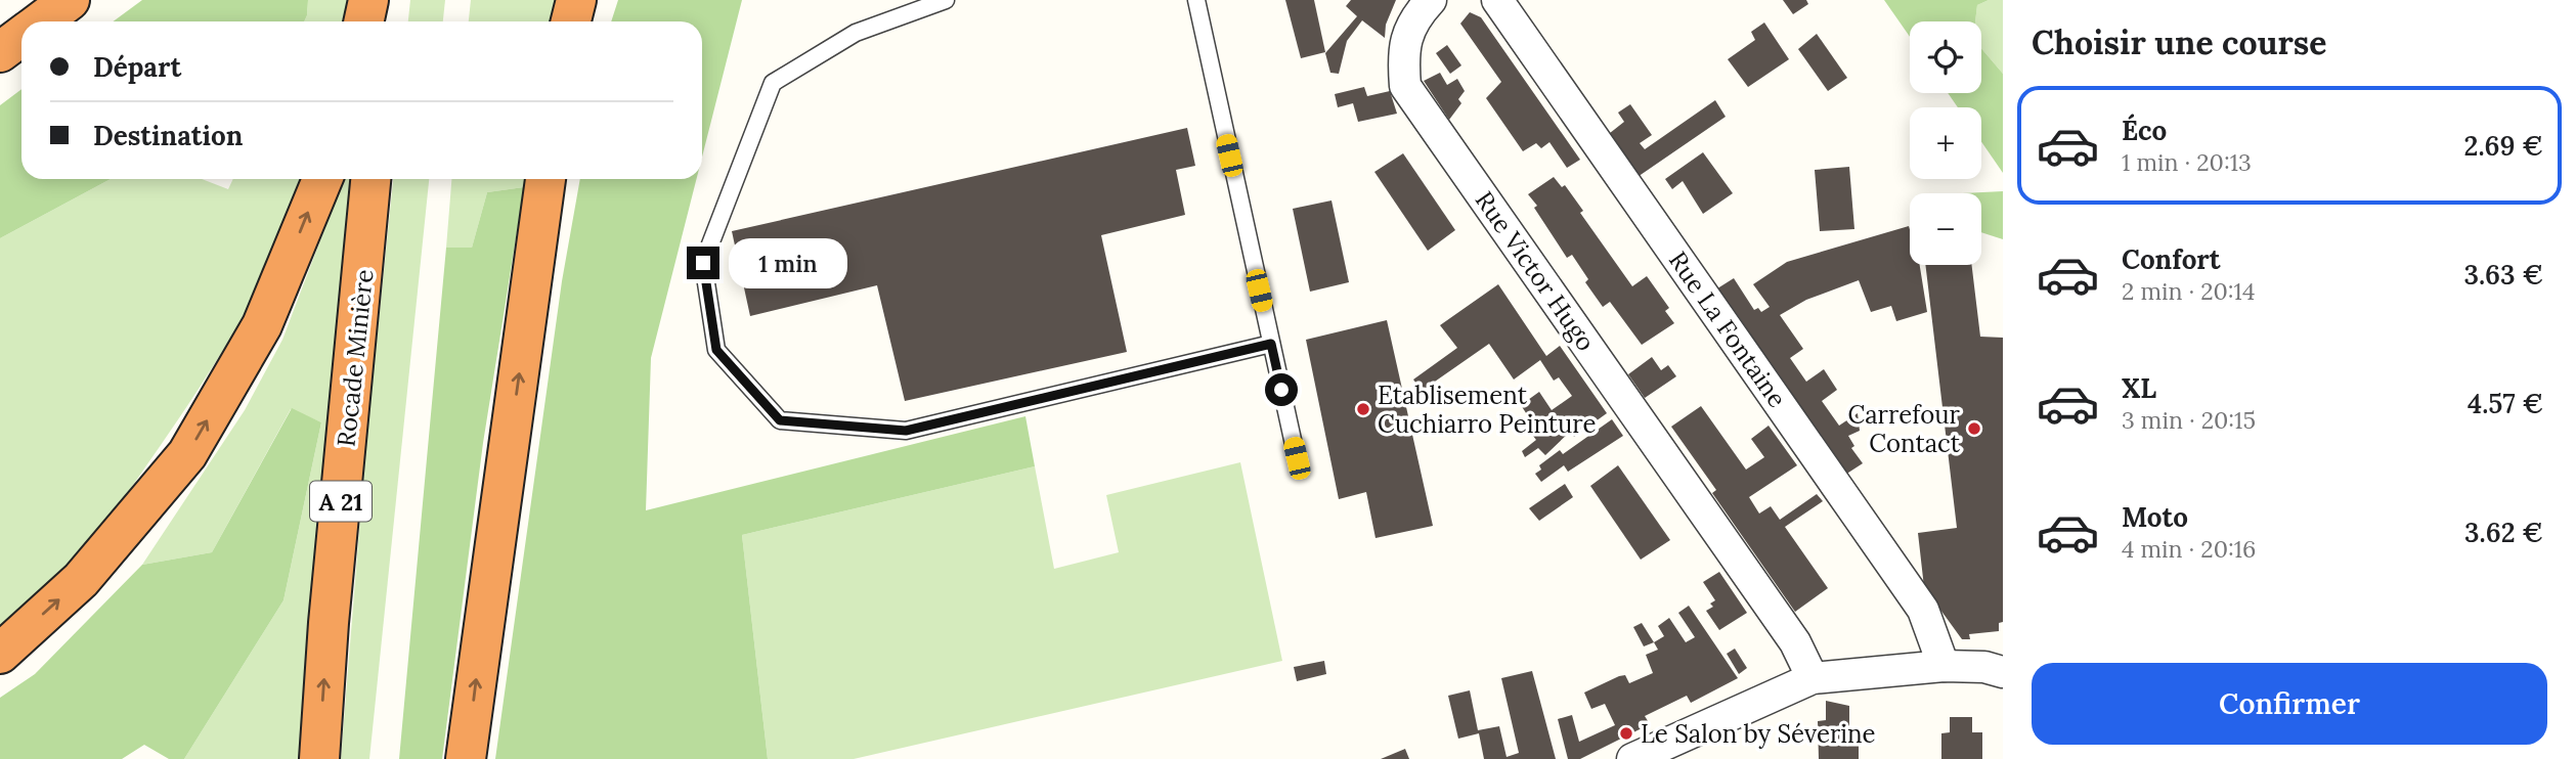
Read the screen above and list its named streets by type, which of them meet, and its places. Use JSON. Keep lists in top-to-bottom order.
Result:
{
  "streets": {
    "highway": ["Rocade Minière", "A 21"],
    "street": ["Rue Victor Hugo", "Rue La Fontaine"]
  },
  "places": ["Etablisement Cuchiarro Peinture", "Carrefour Contact", "Le Salon by Séverine"],
  "page": {
    "heading": "Choisir une course",
    "map_buttons": ["+", "−"],
    "banner": ["Départ", "Destination"],
    "list": [
      {
        "name": "Éco",
        "note": "1 min · 20:13",
        "value": "2.69 €"
      },
      {
        "name": "Confort",
        "note": "2 min · 20:14",
        "value": "3.63 €"
      },
      {
        "name": "XL",
        "note": "3 min · 20:15",
        "value": "4.57 €"
      },
      {
        "name": "Moto",
        "note": "4 min · 20:16",
        "value": "3.62 €"
      }
    ],
    "bubble": "1 min",
    "buttons": "Confirmer"
  }
}
